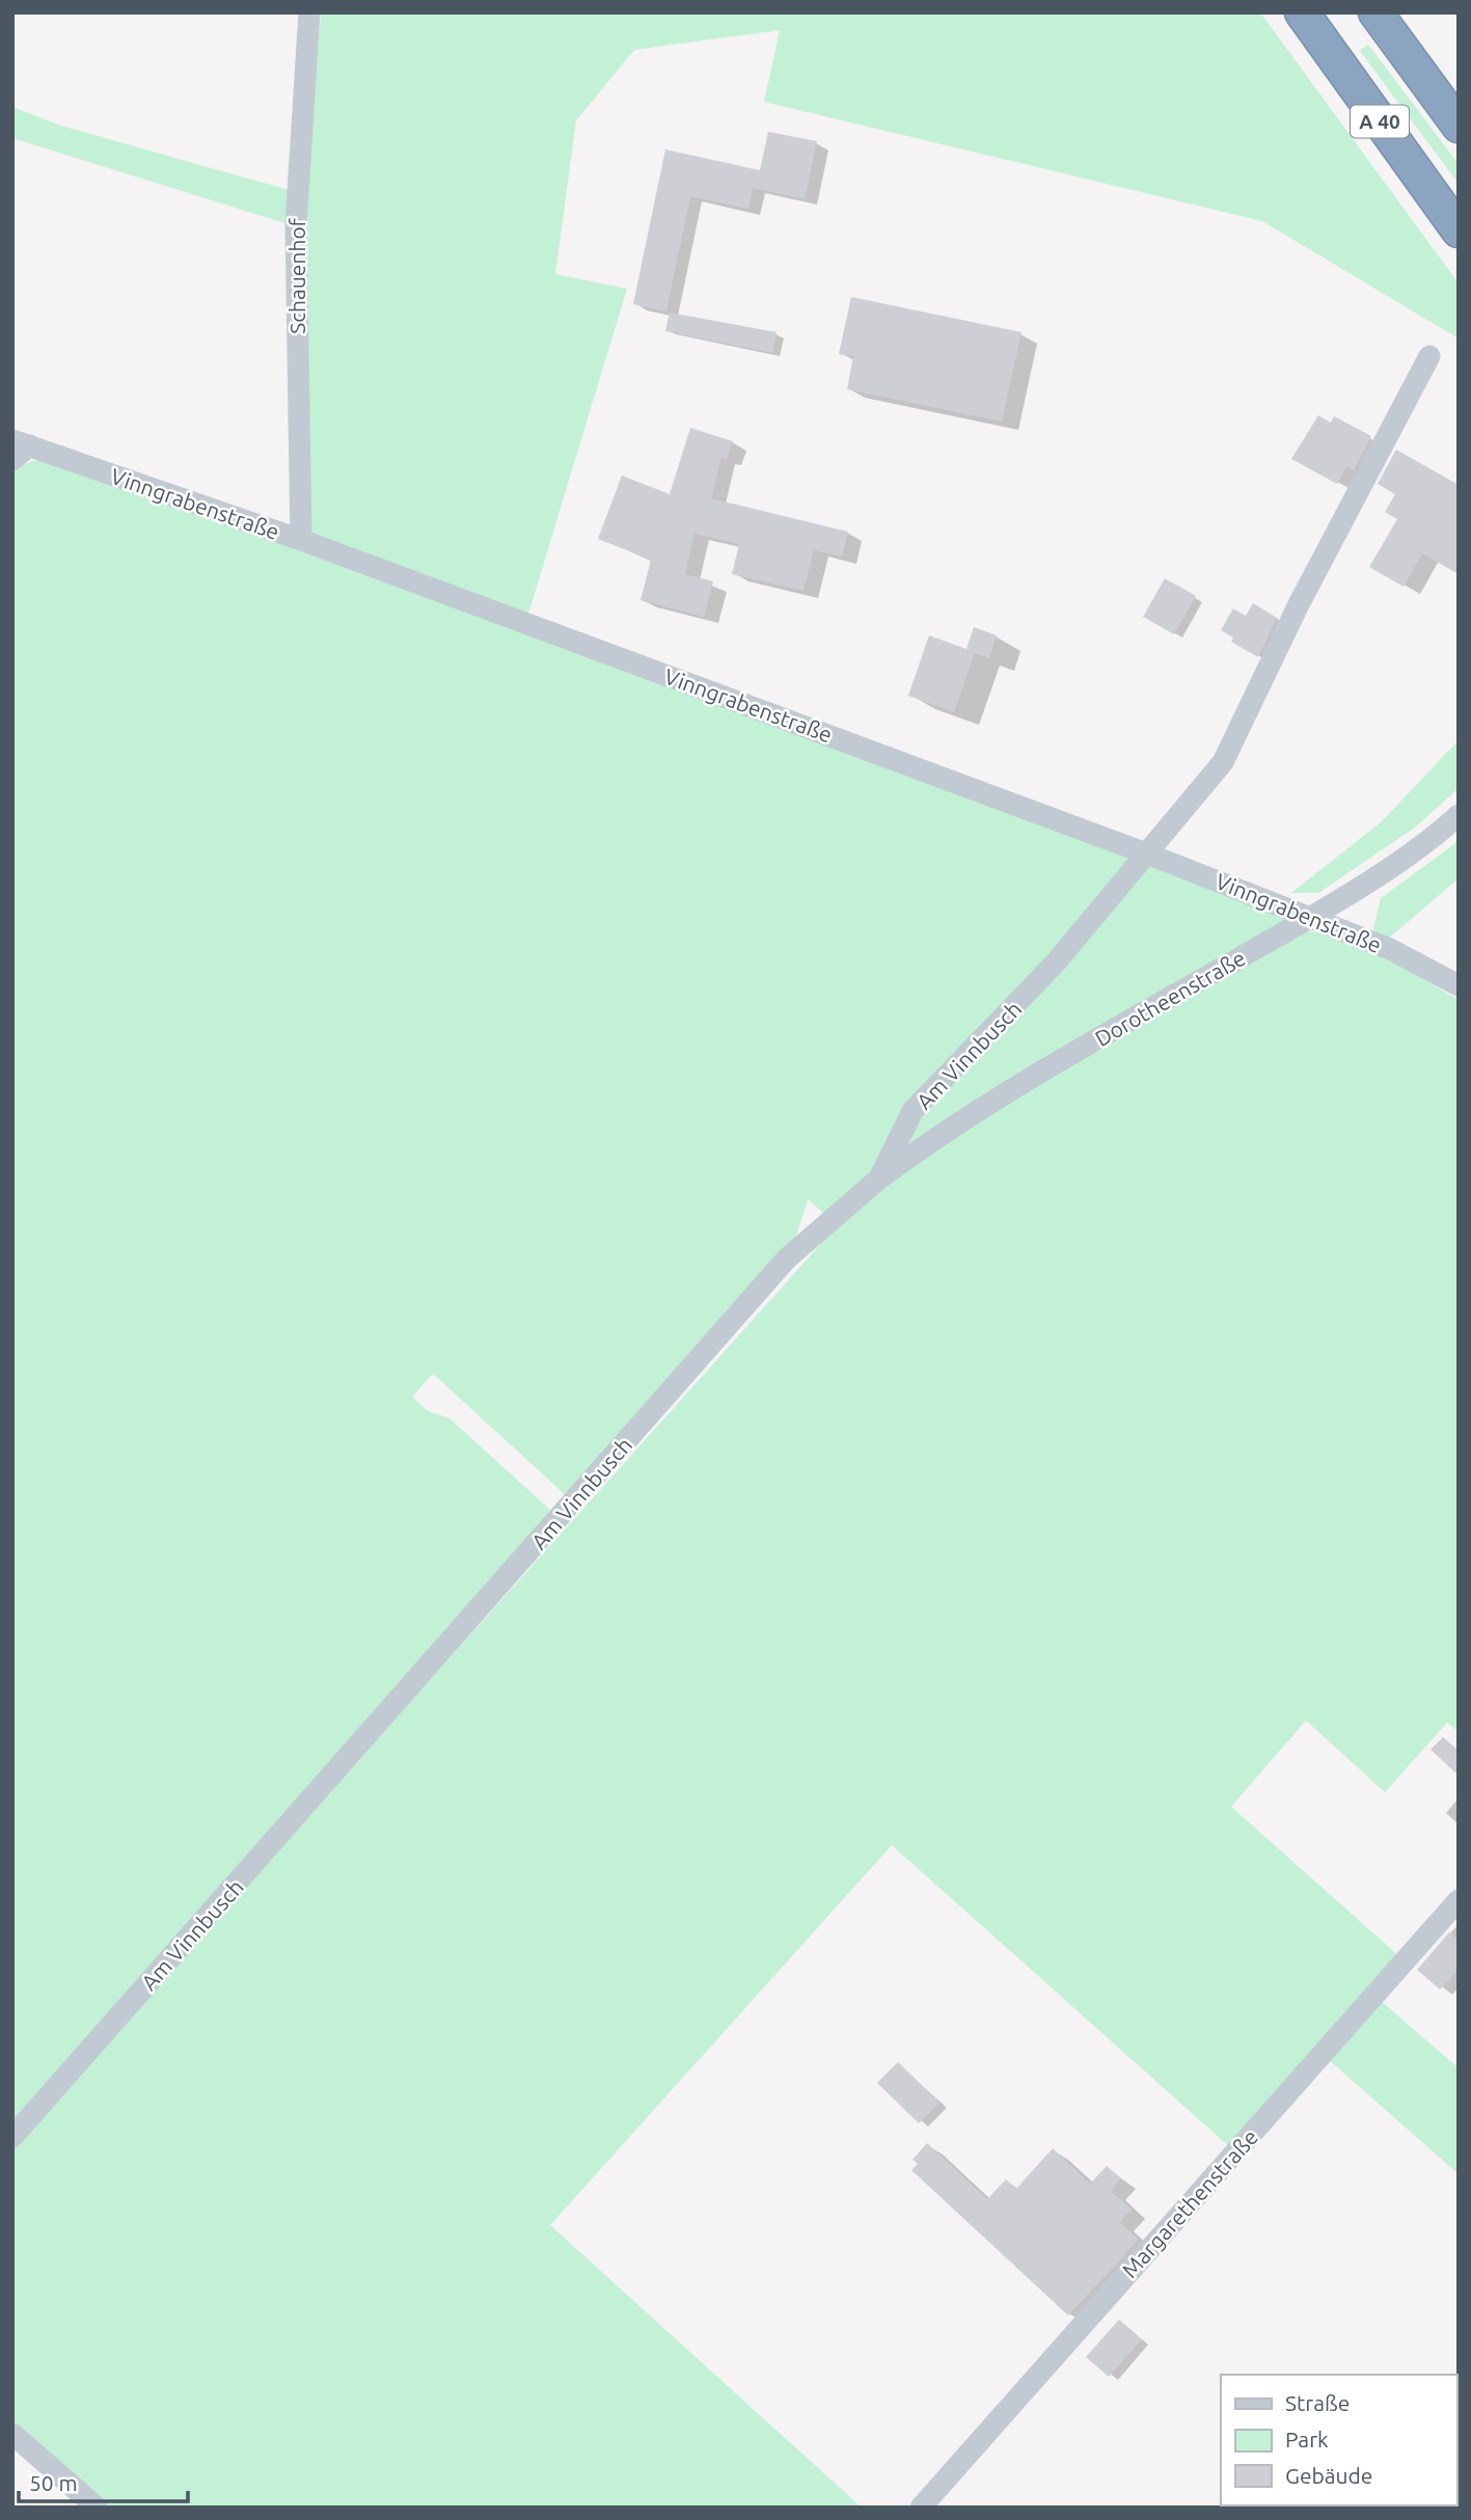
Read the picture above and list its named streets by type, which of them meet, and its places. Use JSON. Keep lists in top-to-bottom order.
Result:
{
  "streets": {
    "highway": ["A 40"],
    "street": [
      "Schauenhof",
      "Vinngrabenstraße",
      "Dorotheenstraße",
      "Am Vinnbusch",
      "Margarethenstraße"
    ]
  },
  "crossings": [
    ["Schauenhof", "Vinngrabenstraße"],
    ["Vinngrabenstraße", "Dorotheenstraße"],
    ["Vinngrabenstraße", "Am Vinnbusch"],
    ["Dorotheenstraße", "Am Vinnbusch"]
  ],
  "legend": ["Straße", "Park", "Gebäude"],
  "scale_bar": "50 m"
}
